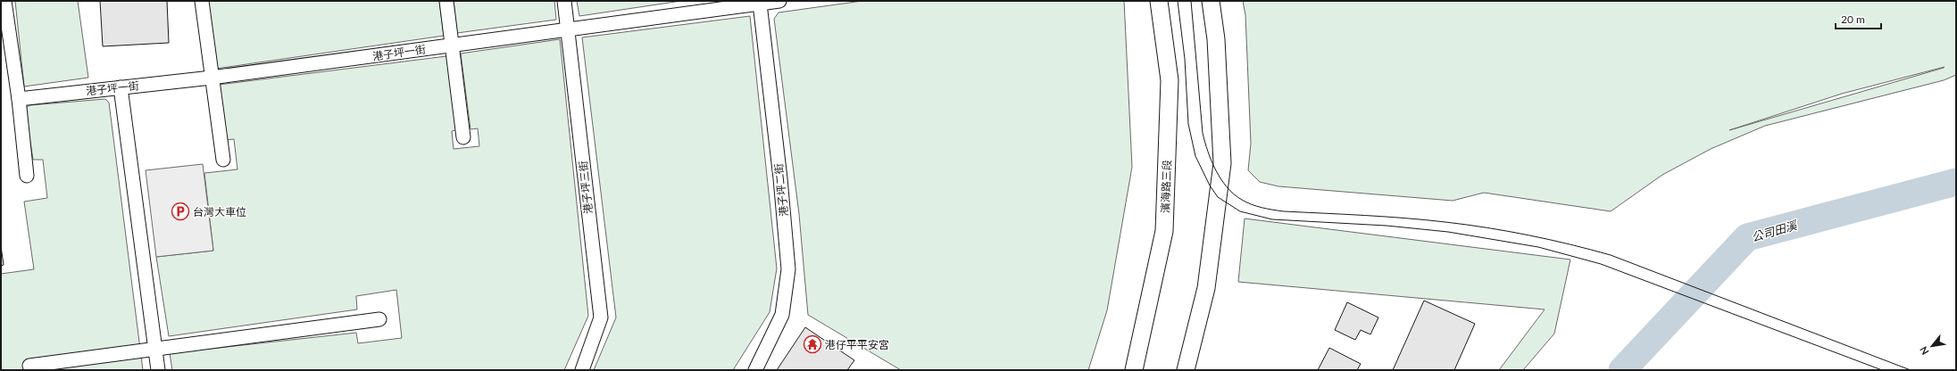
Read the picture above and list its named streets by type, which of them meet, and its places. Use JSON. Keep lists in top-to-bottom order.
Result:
{
  "streets": {
    "street": [
      "港子坪一街",
      "濱海路三段",
      "港子坪三街",
      "港子坪二街"
    ]
  },
  "crossings": [
    ["港子坪一街", "港子坪三街"],
    ["港子坪一街", "港子坪二街"]
  ],
  "water": ["公司田溪"],
  "places": {
    "parking": ["台灣大車位"],
    "temple": ["港仔平平安宮"]
  },
  "scale_bar": "20 m",
  "north": "bottom left"
}
